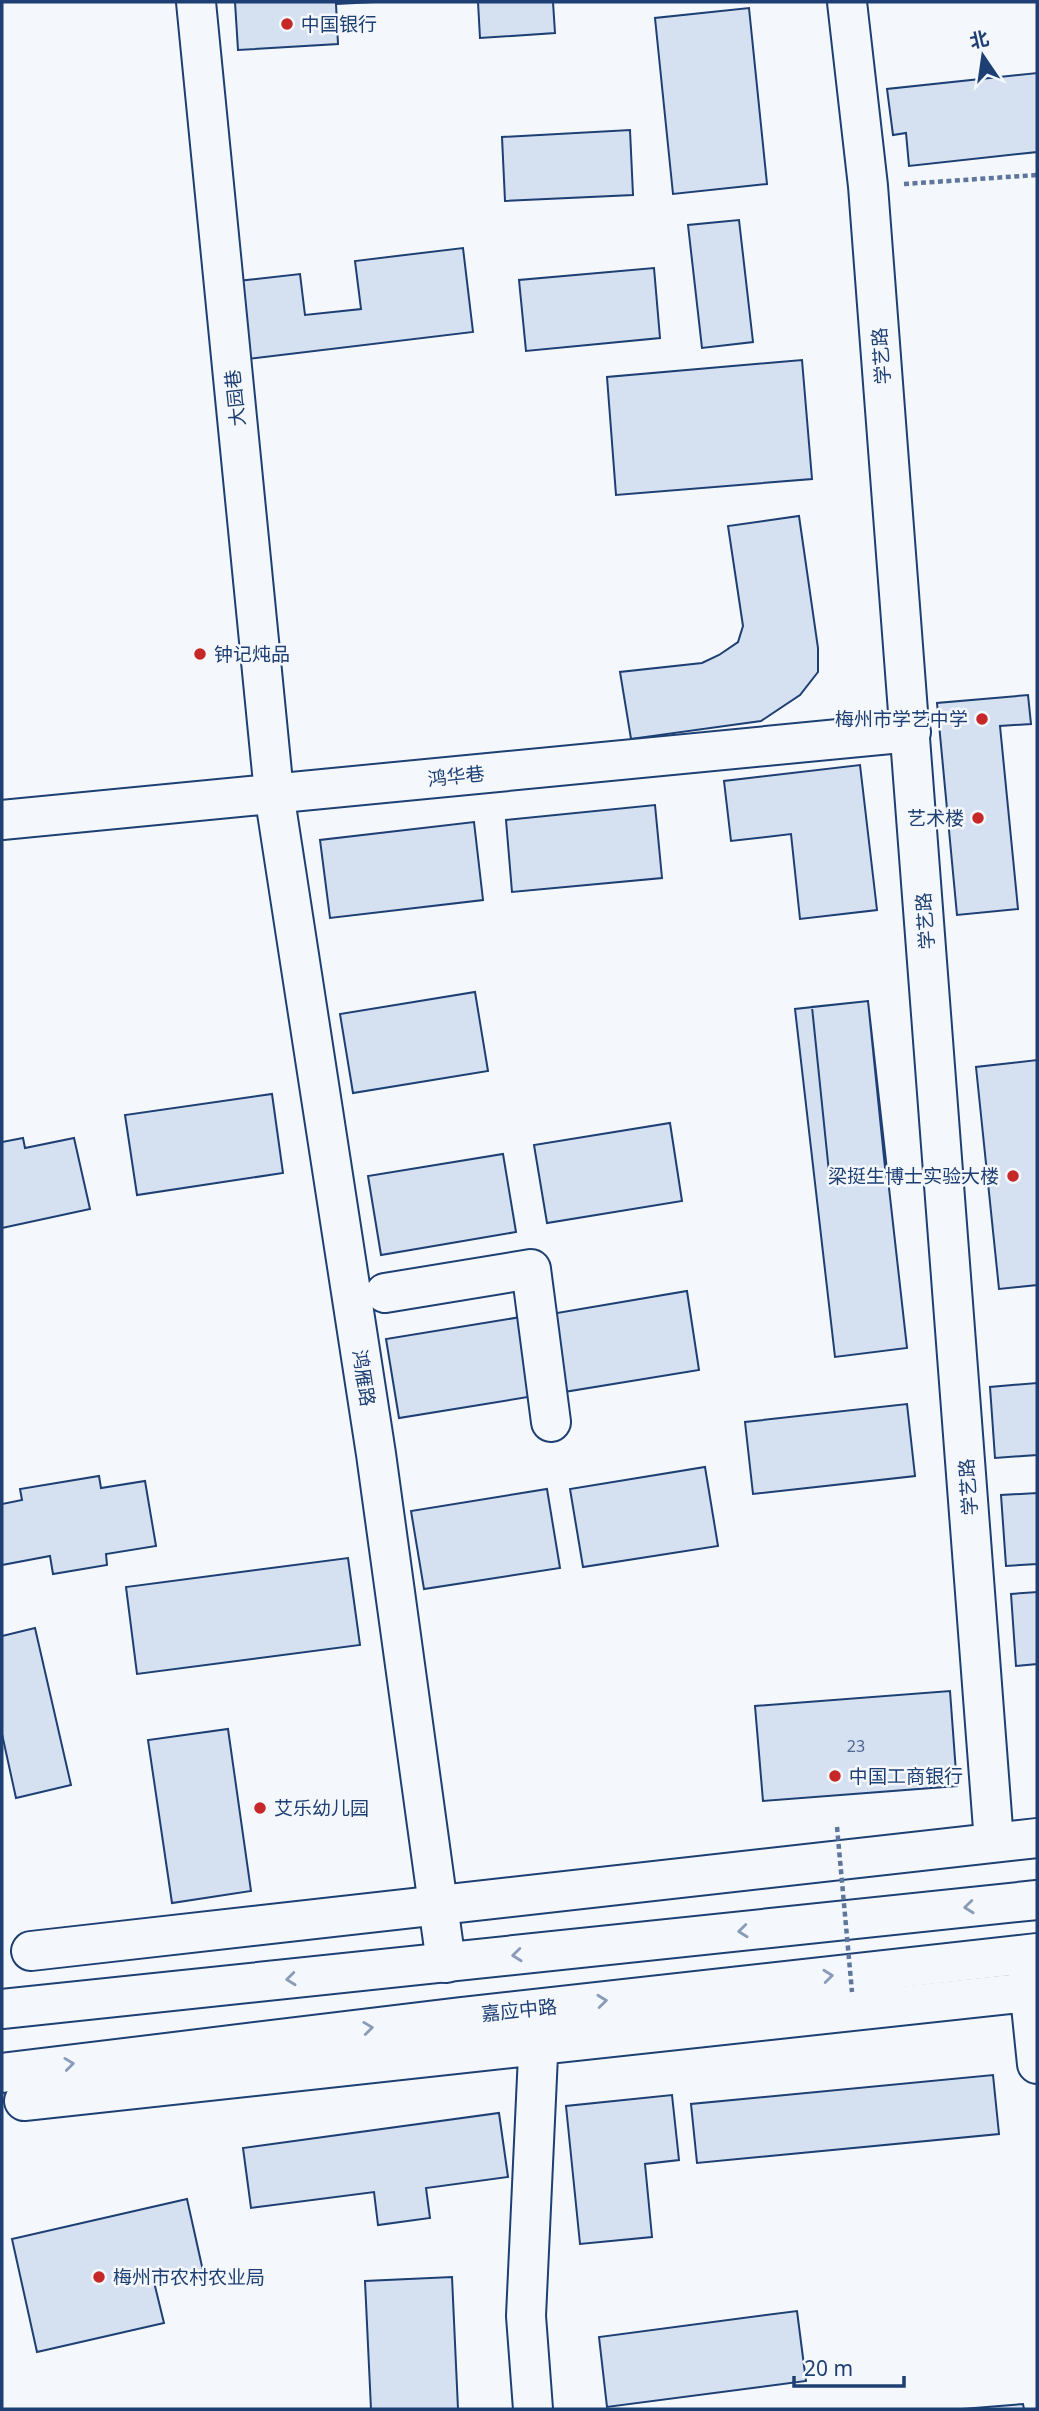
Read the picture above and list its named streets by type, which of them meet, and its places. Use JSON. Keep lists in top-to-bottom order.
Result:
{
  "streets": {
    "street": [
      "学艺路",
      "大园巷",
      "鸿华巷",
      "鸿雁路",
      "嘉应中路"
    ]
  },
  "crossings": [
    ["学艺路", "鸿华巷"],
    ["大园巷", "鸿华巷"],
    ["大园巷", "鸿雁路"],
    ["鸿华巷", "鸿雁路"]
  ],
  "places": [
    "中国银行",
    "钟记炖品",
    "梅州市学艺中学",
    "艺术楼",
    "梁挺生博士实验大楼",
    "中国工商银行",
    "艾乐幼儿园",
    "梅州市农村农业局"
  ],
  "house_numbers": ["23"],
  "scale_bar": "20 m",
  "north": "top"
}
